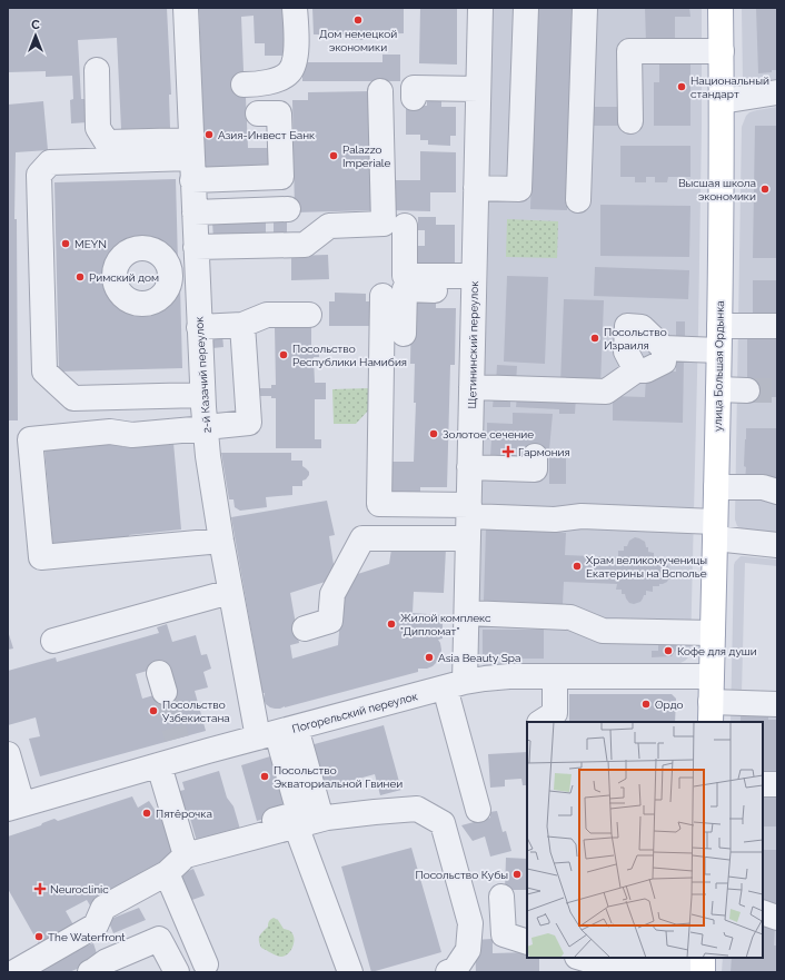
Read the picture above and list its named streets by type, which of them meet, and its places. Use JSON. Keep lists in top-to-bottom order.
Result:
{
  "streets": {
    "main road": ["улица Большая Ордынка"],
    "street": ["Щетининский переулок", "2-й Казачий переулок", "Погорельский переулок"]
  },
  "crossings": [
    ["Щетининский переулок", "Погорельский переулок"],
    ["улица Большая Ордынка", "Погорельский переулок"],
    ["2-й Казачий переулок", "Погорельский переулок"]
  ],
  "places": {
    "other": [
      "Дом немецкой экономики",
      "Национальный стандарт",
      "Азия-Инвест Банк",
      "Palazzo Imperiale",
      "Высшая школа экономики",
      "MEYN",
      "Римский дом",
      "Посольство Израиля",
      "Посольство Республики Намибия",
      "Золотое сечение",
      "Храм великомученицы Екатерины на Всполье",
      "Жилой комплекс \"Дипломат\"",
      "Кофе для души",
      "Asia Beauty Spa",
      "Ордо",
      "Посольство Узбекистана",
      "Посольство Экваториальной Гвинеи",
      "Пятёрочка",
      "Посольство Кубы",
      "The Waterfront"
    ],
    "health": ["Гармония", "Neuroclinic"]
  },
  "north": "top"
}
